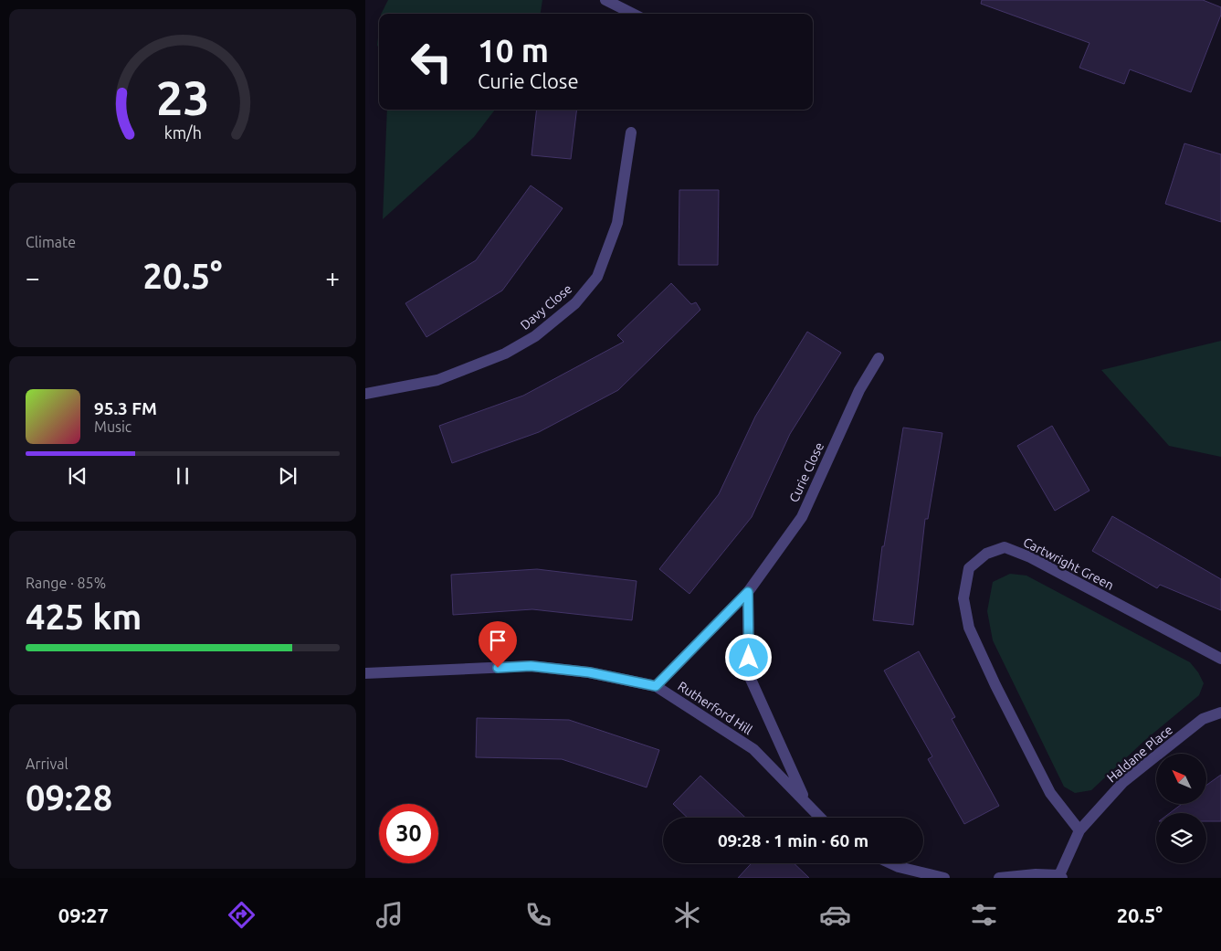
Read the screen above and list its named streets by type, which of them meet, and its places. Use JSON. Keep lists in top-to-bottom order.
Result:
{
  "streets": {
    "street": [
      "Davy Close",
      "Curie Close",
      "Cartwright Green",
      "Rutherford Hill",
      "Haldane Place"
    ]
  },
  "crossings": [
    ["Curie Close", "Rutherford Hill"],
    ["Cartwright Green", "Haldane Place"]
  ],
  "north": "top left",
  "page": {
    "turn": ["10 m", "Curie Close"],
    "tile": [
      "Climate",
      ["Range · 85%", "425 km"],
      ["Arrival", "09:28"]
    ],
    "heat": ["−", "20.5°", "+"],
    "song": ["95.3 FM", "Music"],
    "limit": "30",
    "trip": "09:28 · 1 min · 60 m",
    "tabs": ["09:27", "20.5°"],
    "gauge": ["23", "km/h"]
  }
}
